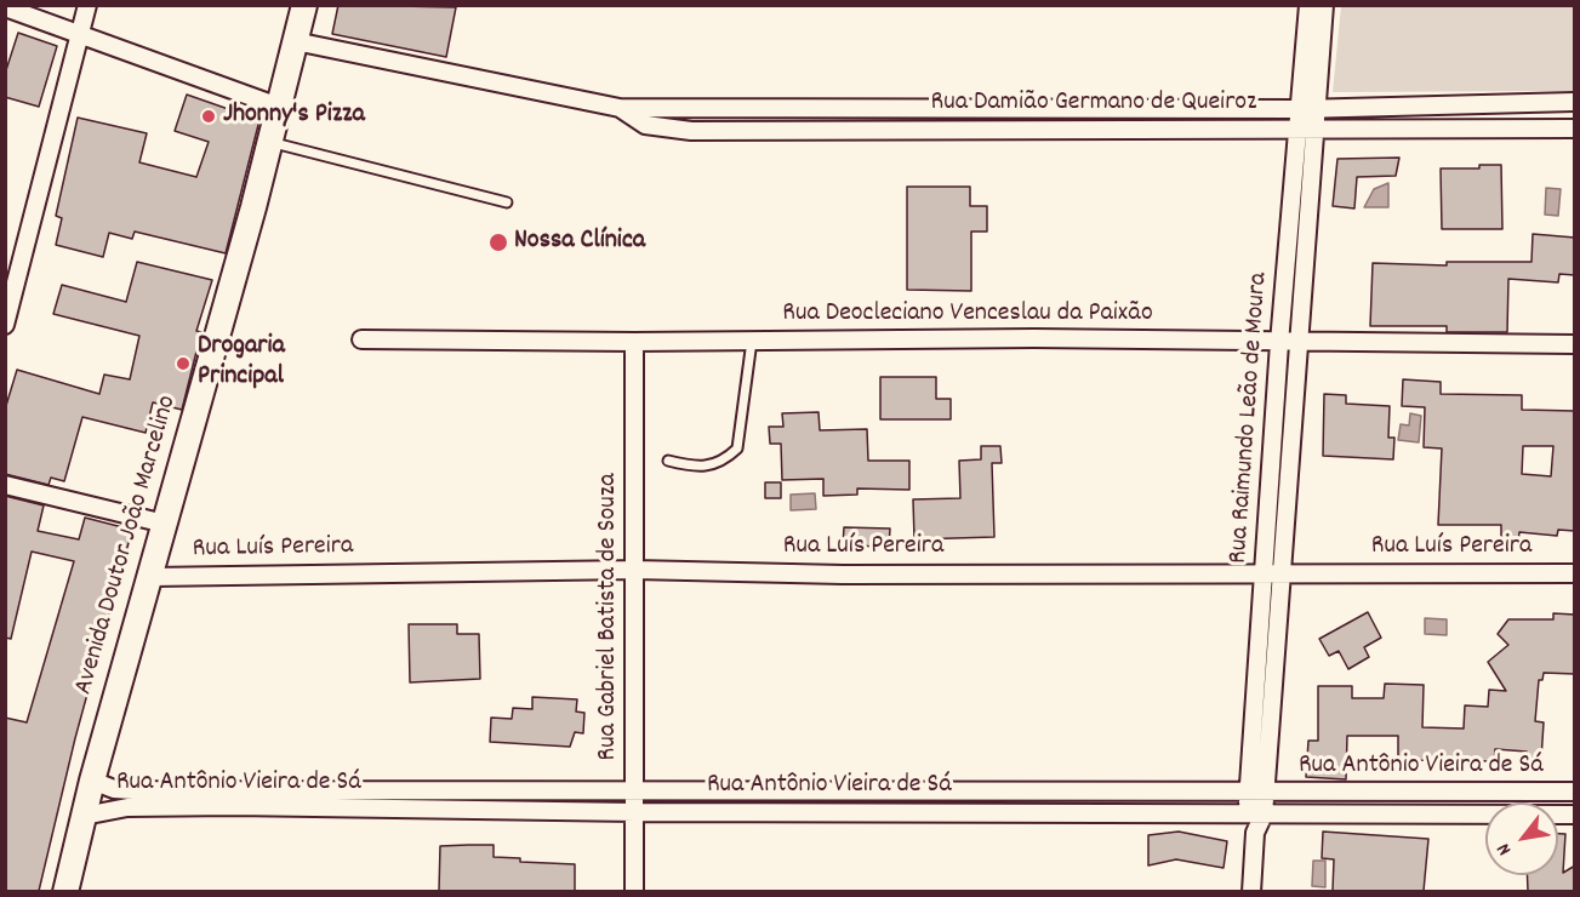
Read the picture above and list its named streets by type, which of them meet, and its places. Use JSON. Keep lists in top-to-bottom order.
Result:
{
  "streets": {
    "street": [
      "Rua Damião Germano de Queiroz",
      "Rua Deocleciano Venceslau da Paixão",
      "Rua Raimundo Leão de Moura",
      "Avenida Doutor João Marcelino",
      "Rua Luís Pereira",
      "Rua Gabriel Batista de Souza",
      "Rua Antônio Vieira de Sá"
    ]
  },
  "crossings": [
    ["Rua Damião Germano de Queiroz", "Rua Raimundo Leão de Moura"],
    ["Rua Damião Germano de Queiroz", "Avenida Doutor João Marcelino"],
    ["Rua Deocleciano Venceslau da Paixão", "Rua Raimundo Leão de Moura"],
    ["Rua Deocleciano Venceslau da Paixão", "Rua Gabriel Batista de Souza"],
    ["Rua Raimundo Leão de Moura", "Rua Luís Pereira"],
    ["Rua Raimundo Leão de Moura", "Rua Antônio Vieira de Sá"],
    ["Avenida Doutor João Marcelino", "Rua Luís Pereira"],
    ["Avenida Doutor João Marcelino", "Rua Antônio Vieira de Sá"],
    ["Rua Luís Pereira", "Rua Gabriel Batista de Souza"],
    ["Rua Gabriel Batista de Souza", "Rua Antônio Vieira de Sá"]
  ],
  "places": ["Jhonny's Pizza", "Nossa Clínica", "Drogaria Principal"],
  "north": "bottom left"
}
